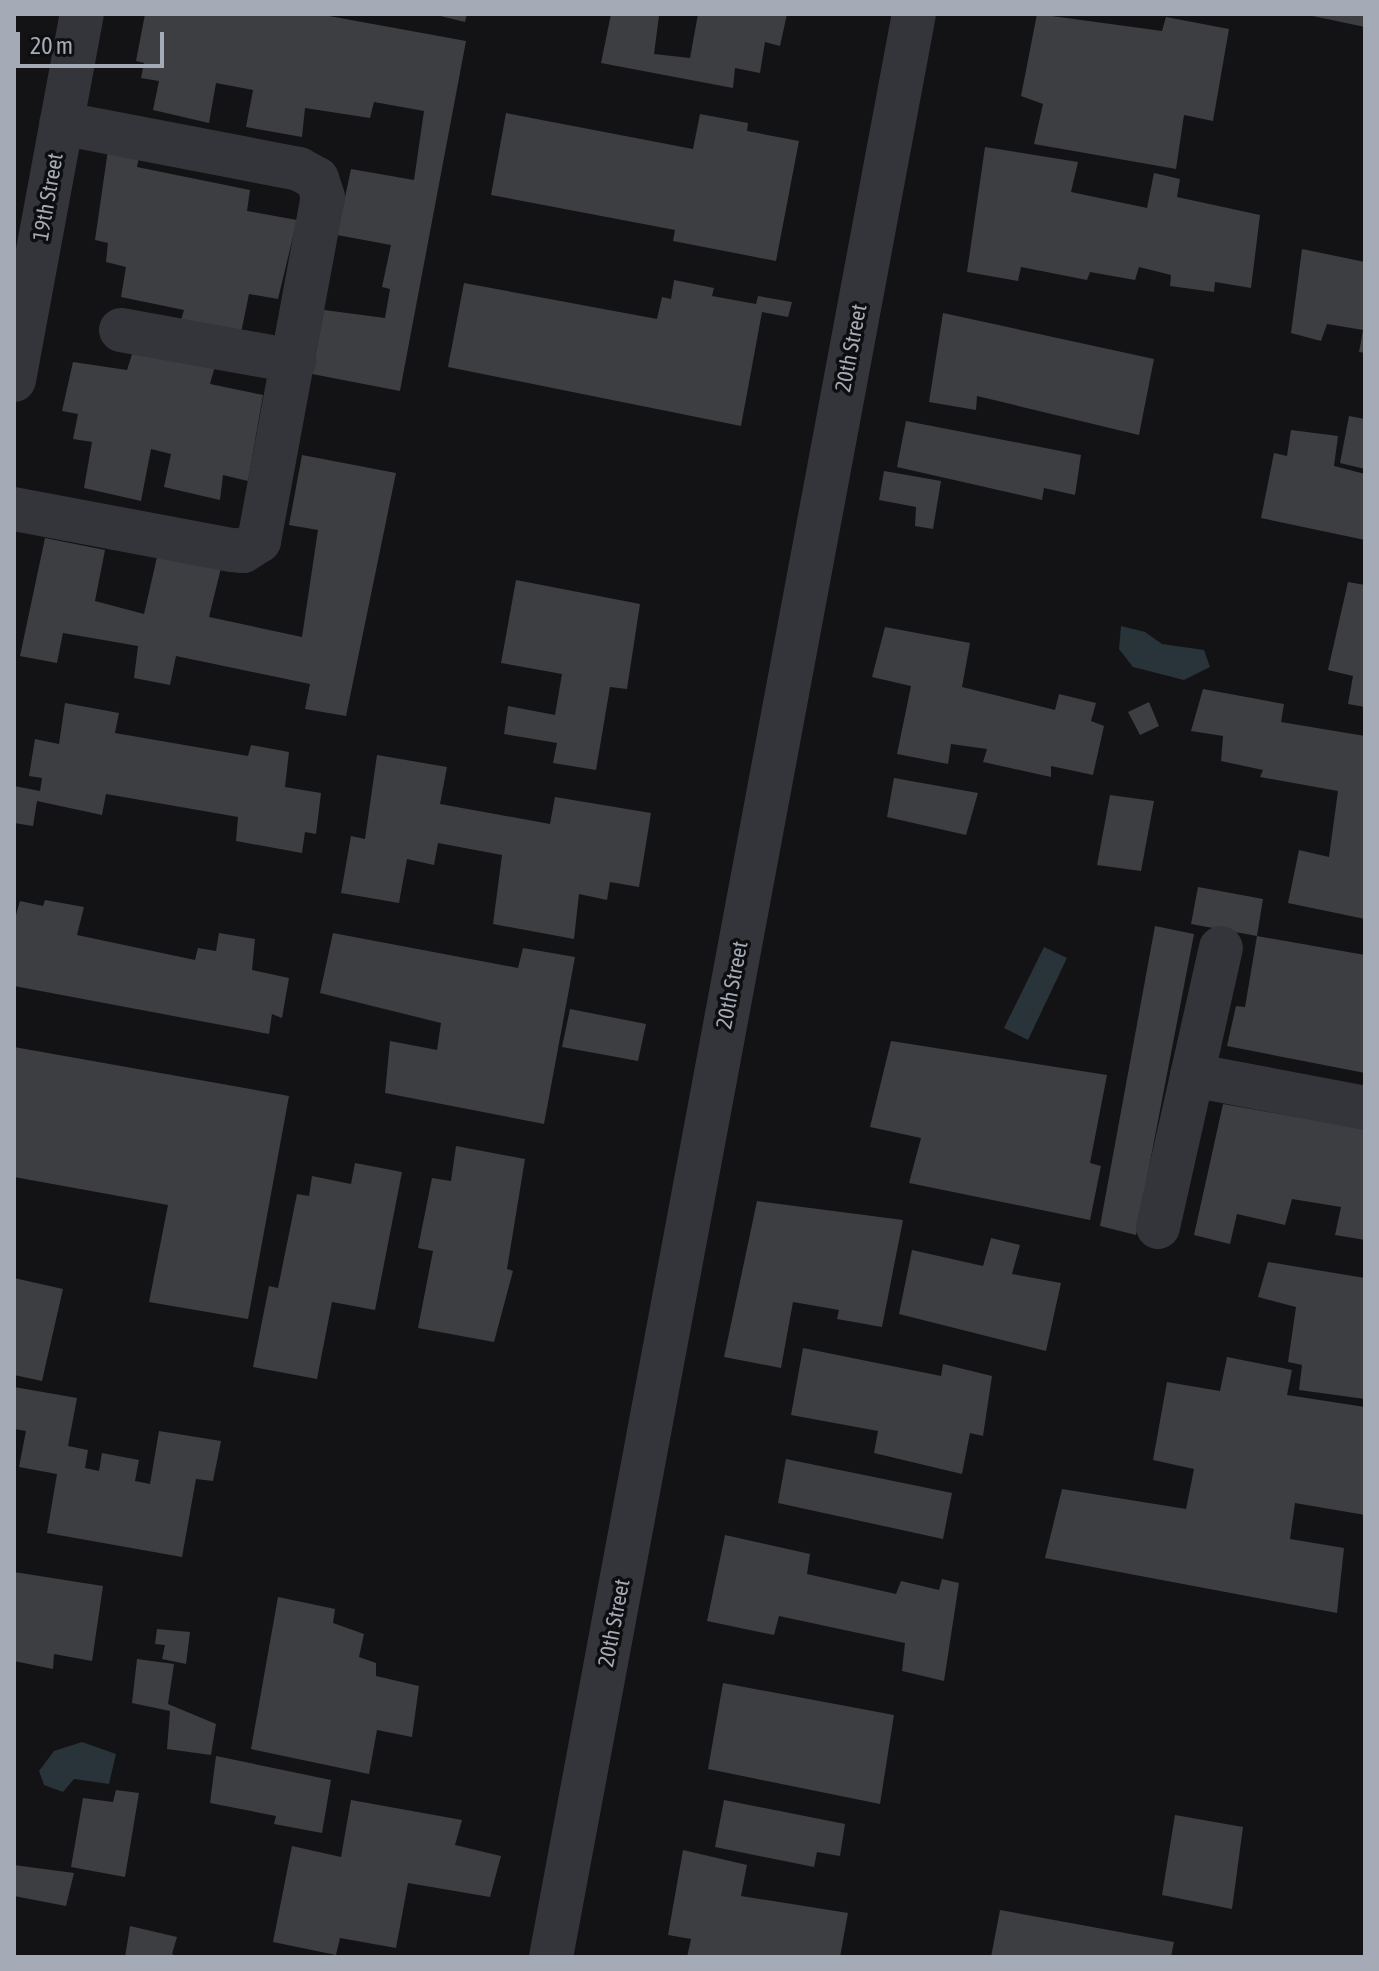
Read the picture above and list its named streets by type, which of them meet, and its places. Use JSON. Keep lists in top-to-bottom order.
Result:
{
  "streets": {
    "street": ["19th Street", "20th Street"]
  },
  "scale_bar": "20 m"
}
